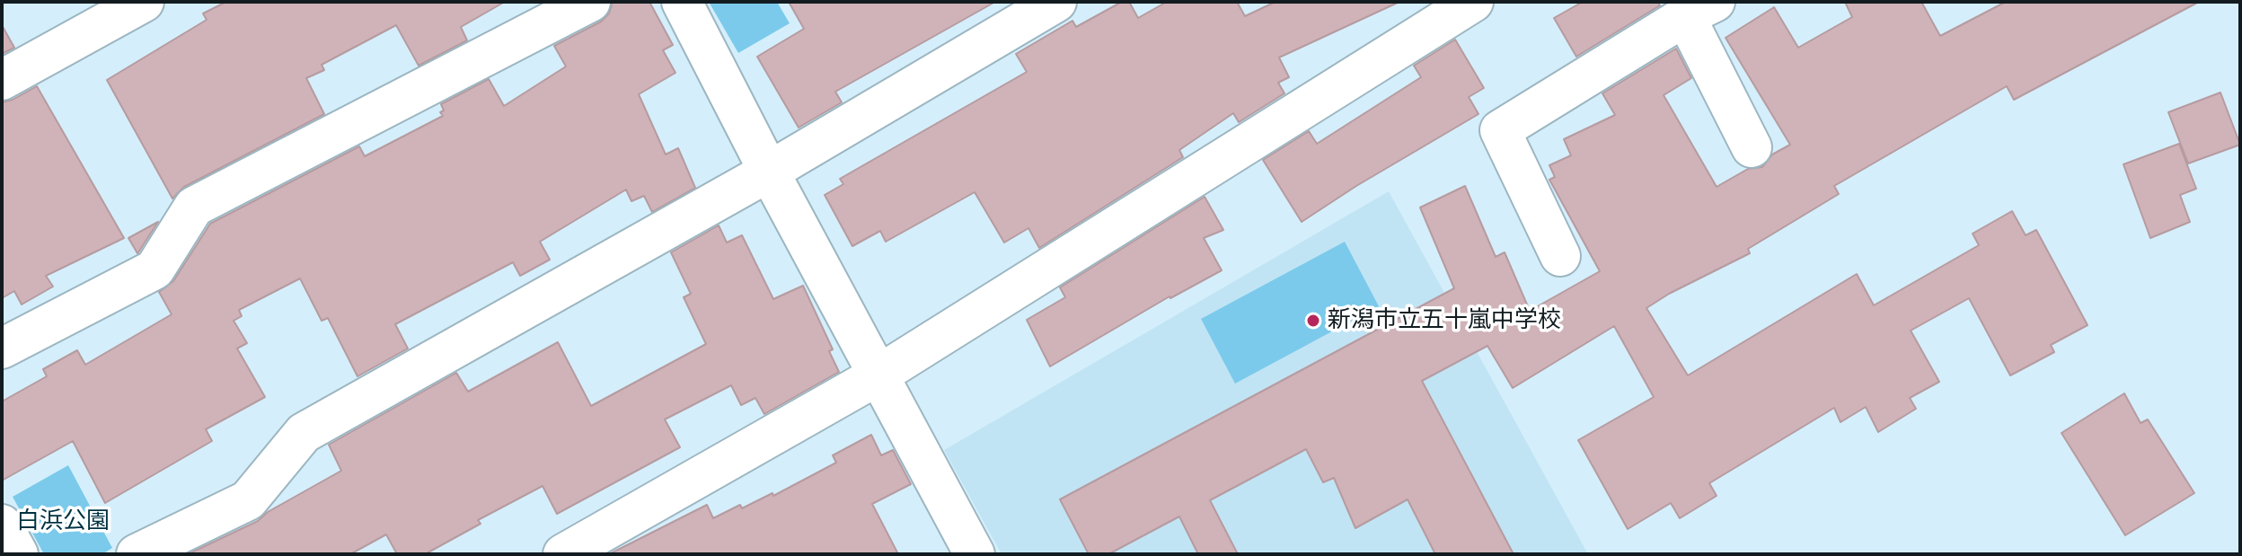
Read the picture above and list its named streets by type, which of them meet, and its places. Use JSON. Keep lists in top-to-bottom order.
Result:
{
  "parks": ["白浜公園"],
  "places": ["新潟市立五十嵐中学校"]
}
